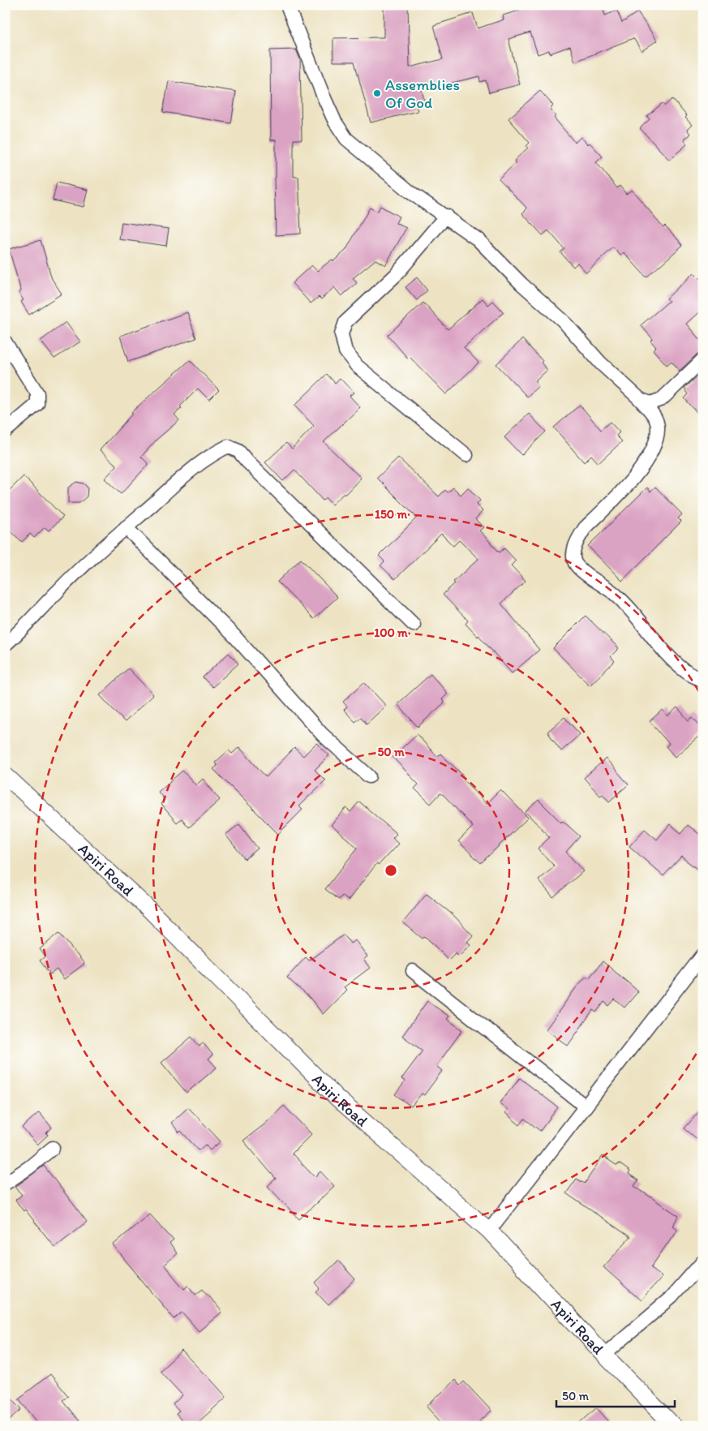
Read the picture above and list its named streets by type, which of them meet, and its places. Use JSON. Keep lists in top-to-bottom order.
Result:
{
  "streets": {
    "street": ["Apiri Road"]
  },
  "places": ["Assemblies Of God"],
  "scale_bar": "50 m",
  "rings": ["150 m", "100 m", "50 m"]
}
